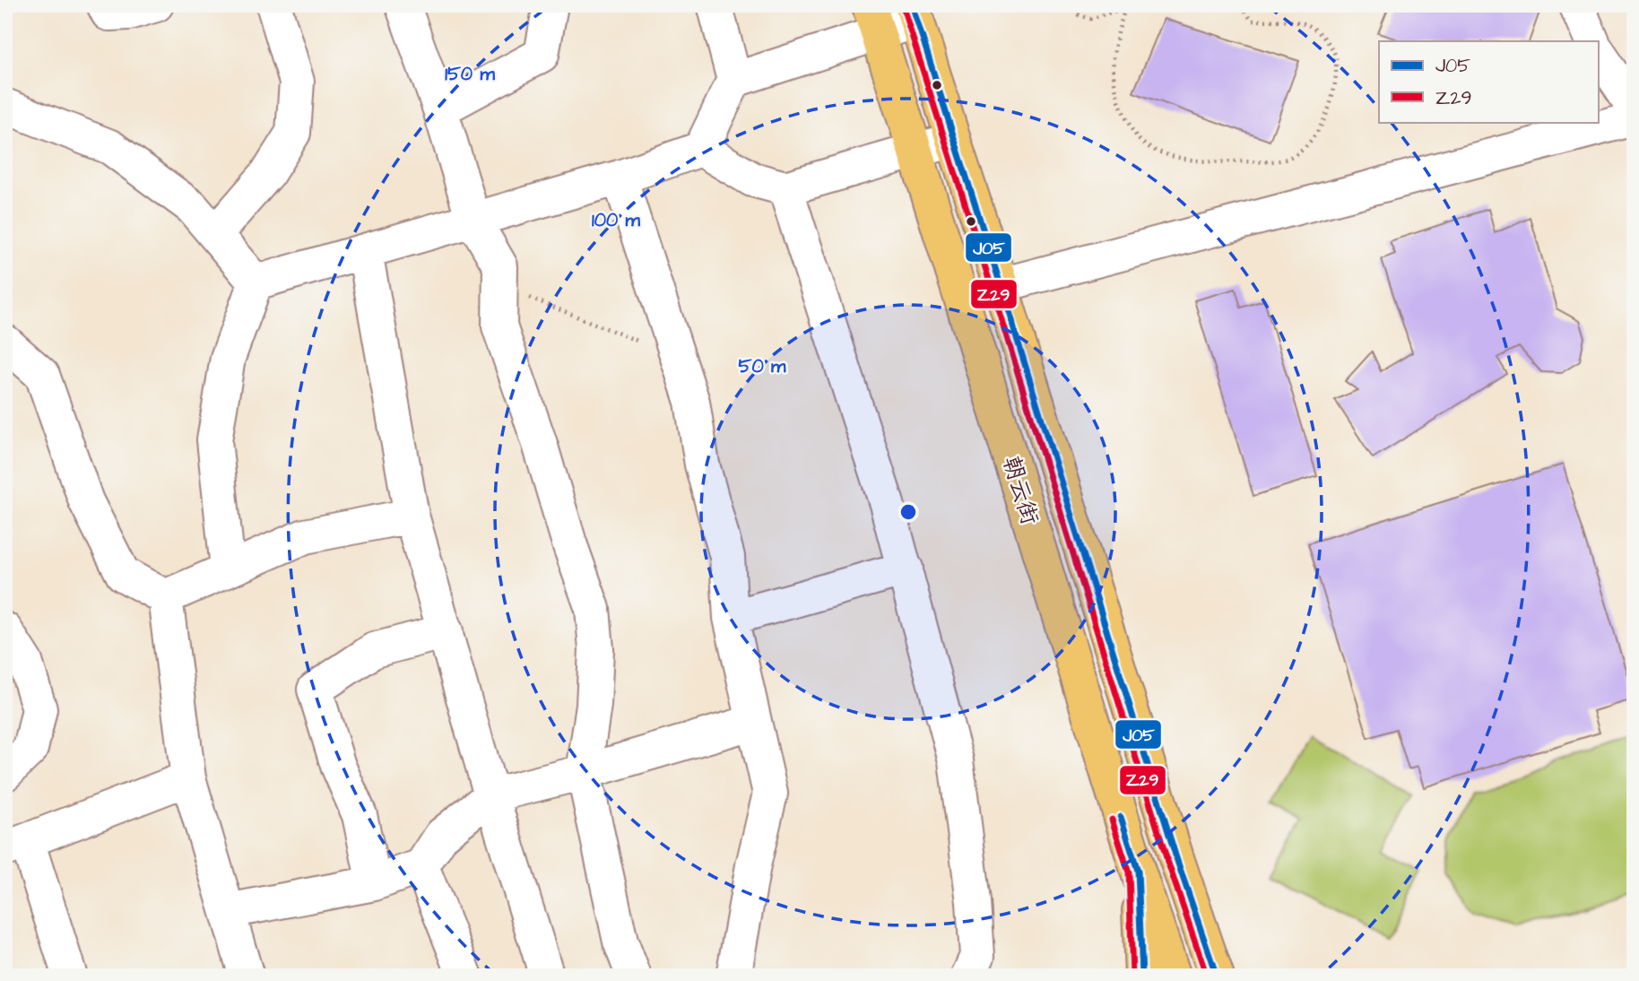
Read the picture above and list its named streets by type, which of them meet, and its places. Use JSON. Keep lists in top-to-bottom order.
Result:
{
  "streets": {
    "main road": ["朝云街"]
  },
  "lines": ["transit line J05", "transit line Z29"],
  "legend": ["J05", "Z29"],
  "rings": ["150 m", "100 m", "50 m"]
}
